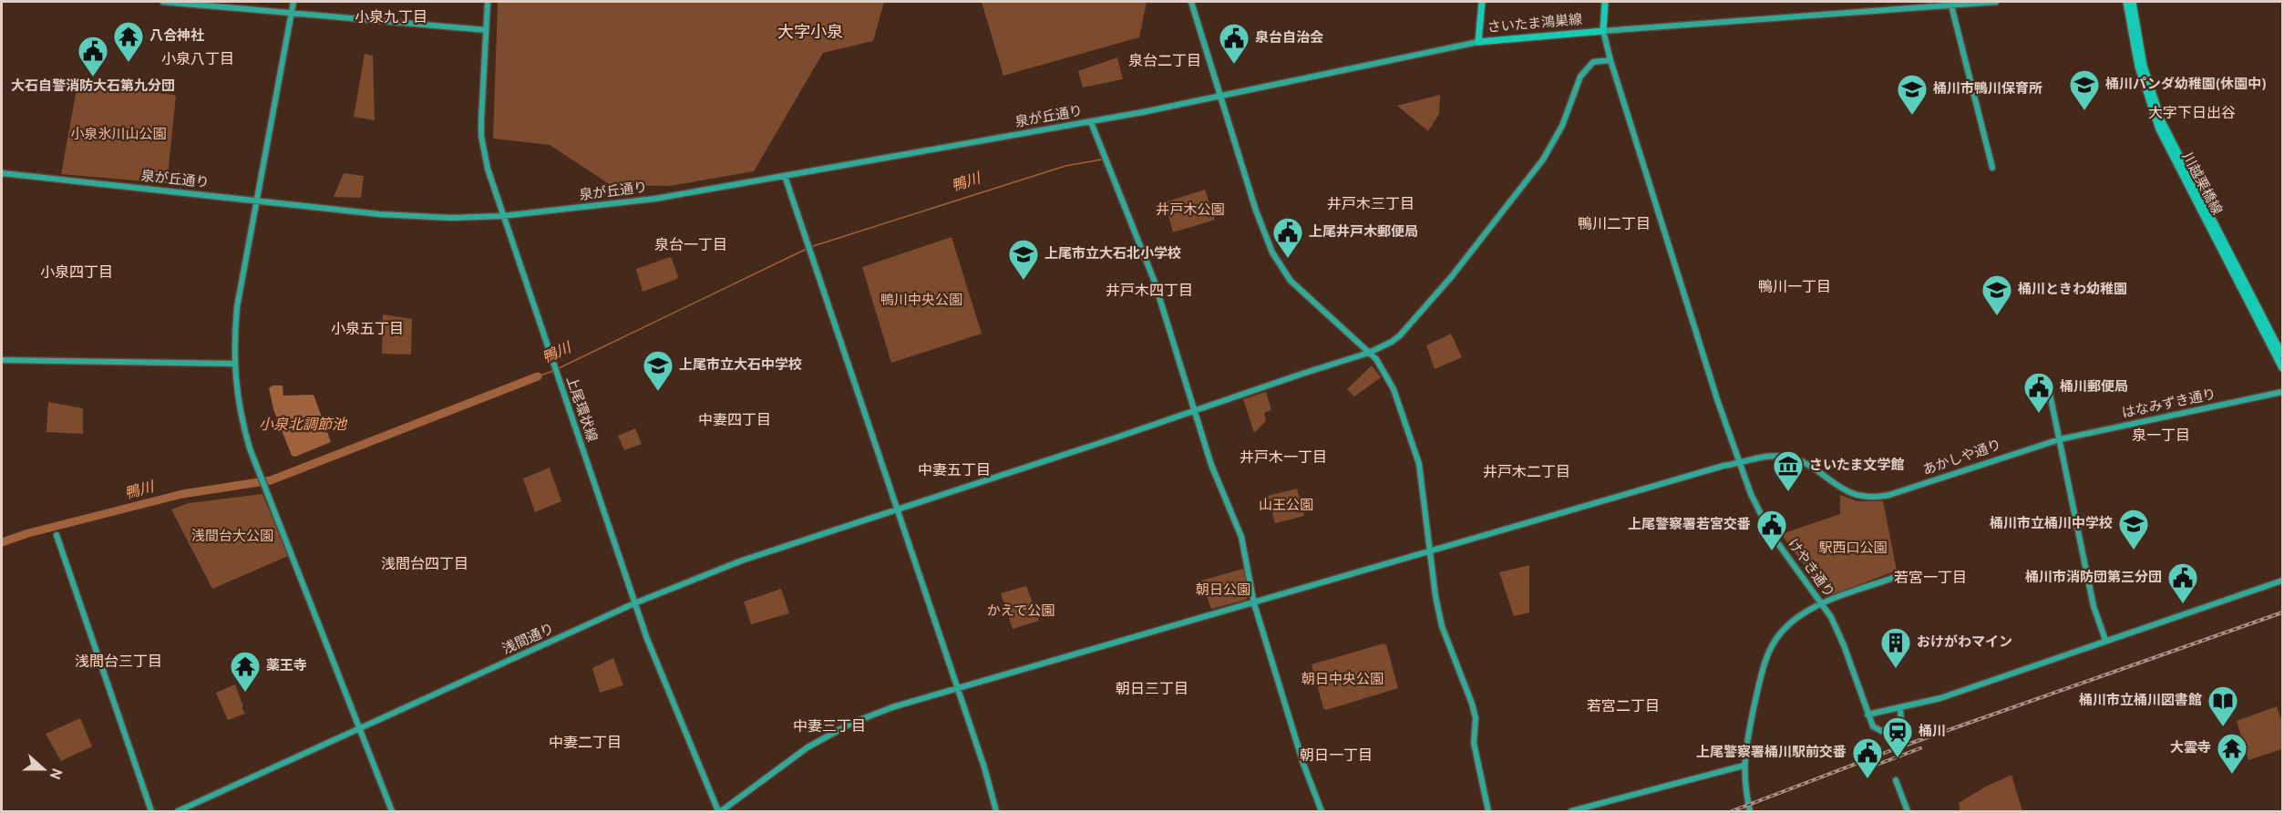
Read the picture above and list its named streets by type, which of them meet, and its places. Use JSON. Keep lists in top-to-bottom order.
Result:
{
  "streets": {
    "main road": ["さいたま鴻巣線", "川越栗橋線"],
    "street": [
      "泉が丘通り",
      "はなみずき通り",
      "上尾環状線",
      "あかしや通り",
      "けやき通り",
      "浅間通り"
    ]
  },
  "crossings": [
    ["さいたま鴻巣線", "泉が丘通り"],
    ["さいたま鴻巣線", "けやき通り"],
    ["泉が丘通り", "上尾環状線"],
    ["はなみずき通り", "あかしや通り"],
    ["上尾環状線", "あかしや通り"],
    ["上尾環状線", "浅間通り"],
    ["あかしや通り", "けやき通り"],
    ["けやき通り", "浅間通り"]
  ],
  "districts": [
    "小泉九丁目",
    "大字小泉",
    "小泉八丁目",
    "泉台二丁目",
    "大字下日出谷",
    "井戸木三丁目",
    "鴨川二丁目",
    "泉台一丁目",
    "小泉四丁目",
    "鴨川一丁目",
    "井戸木四丁目",
    "小泉五丁目",
    "中妻四丁目",
    "泉一丁目",
    "井戸木一丁目",
    "中妻五丁目",
    "井戸木二丁目",
    "浅間台四丁目",
    "若宮一丁目",
    "浅間台三丁目",
    "朝日三丁目",
    "若宮二丁目",
    "中妻三丁目",
    "中妻二丁目",
    "朝日一丁目"
  ],
  "water": ["鴨川", "小泉北調節池"],
  "parks": [
    "小泉氷川山公園",
    "井戸木公園",
    "鴨川中央公園",
    "山王公園",
    "浅間台大公園",
    "駅西口公園",
    "朝日公園",
    "かえで公園",
    "朝日中央公園"
  ],
  "places": {
    "temple": ["八合神社", "薬王寺", "大雲寺"],
    "public building": [
      "泉台自治会",
      "大石自警消防大石第九分団",
      "上尾井戸木郵便局",
      "桶川郵便局",
      "上尾警察署若宮交番",
      "桶川市消防団第三分団",
      "上尾警察署桶川駅前交番"
    ],
    "school or university": [
      "桶川パンダ幼稚園(休園中)",
      "桶川市鴨川保育所",
      "上尾市立大石北小学校",
      "桶川ときわ幼稚園",
      "上尾市立大石中学校",
      "桶川市立桶川中学校"
    ],
    "museum": ["さいたま文学館"],
    "building": ["おけがわマイン"],
    "library": ["桶川市立桶川図書館"],
    "station": ["桶川"]
  },
  "north": "right"
}
